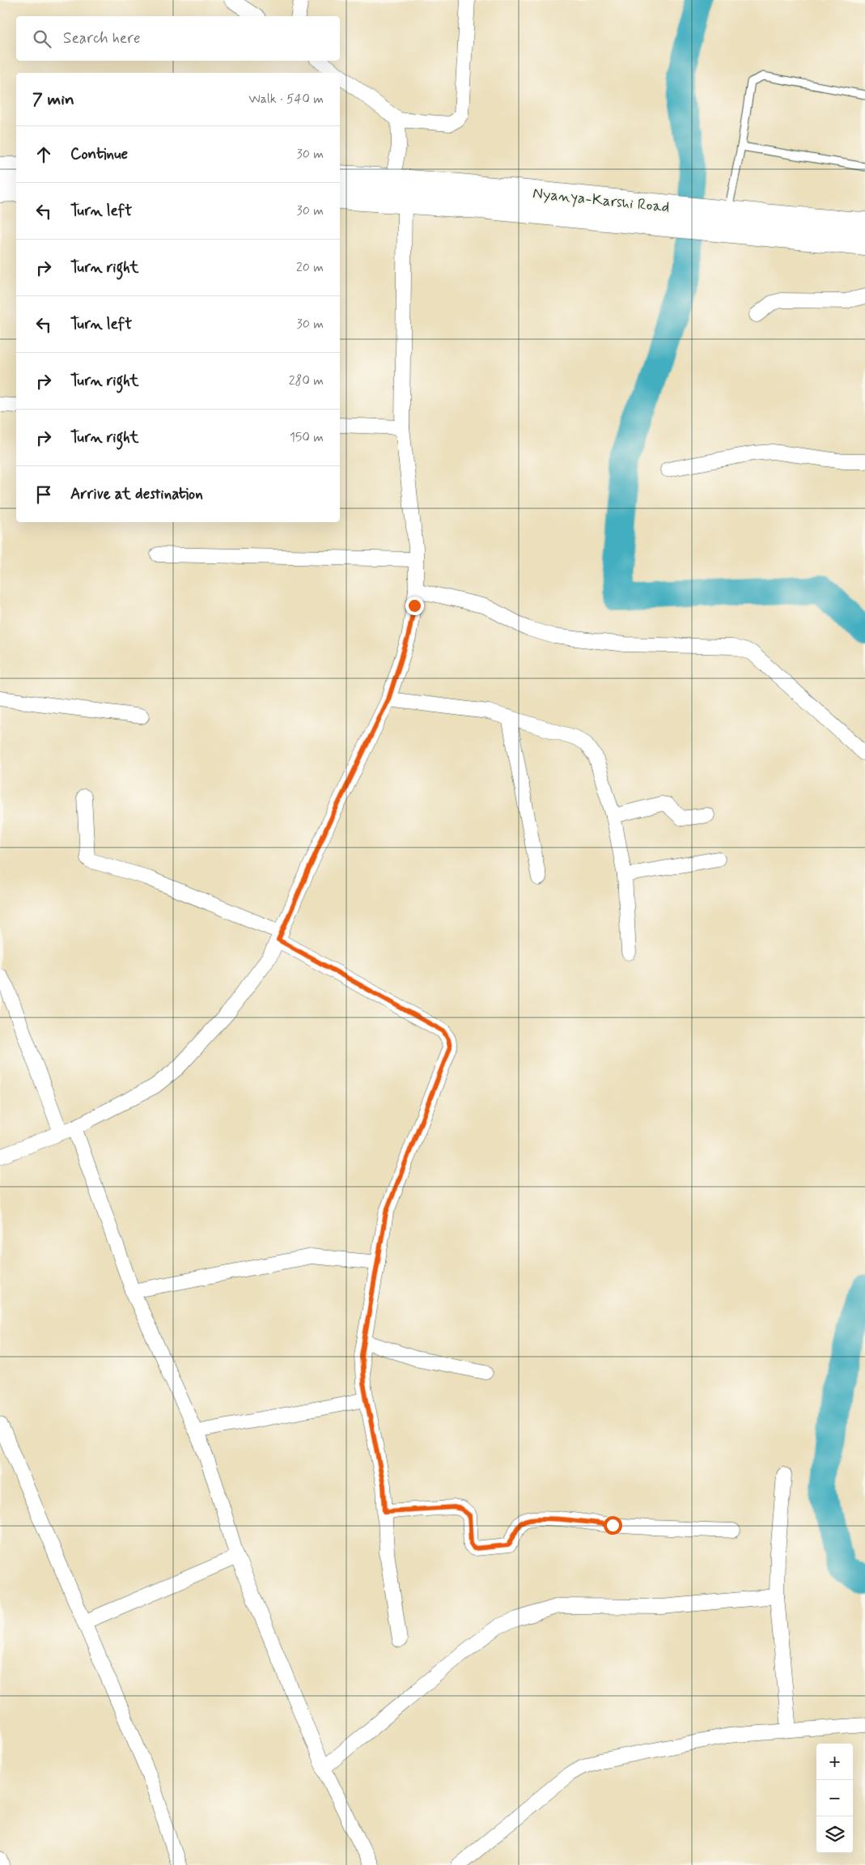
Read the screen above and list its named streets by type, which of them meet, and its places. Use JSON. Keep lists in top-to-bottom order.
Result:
{
  "streets": {
    "main road": ["Nyanya-Karshi Road"]
  },
  "page": {
    "search": "Search here",
    "heading": ["7 min", "Walk · 540 m"],
    "list": [
      ["Continue", "30 m"],
      ["Turn left", "30 m"],
      ["Turn right", "20 m"],
      ["Turn left", "30 m"],
      ["Turn right", "280 m"],
      ["Turn right", "150 m"],
      "Arrive at destination"
    ],
    "map_buttons": ["+", "−"]
  }
}
